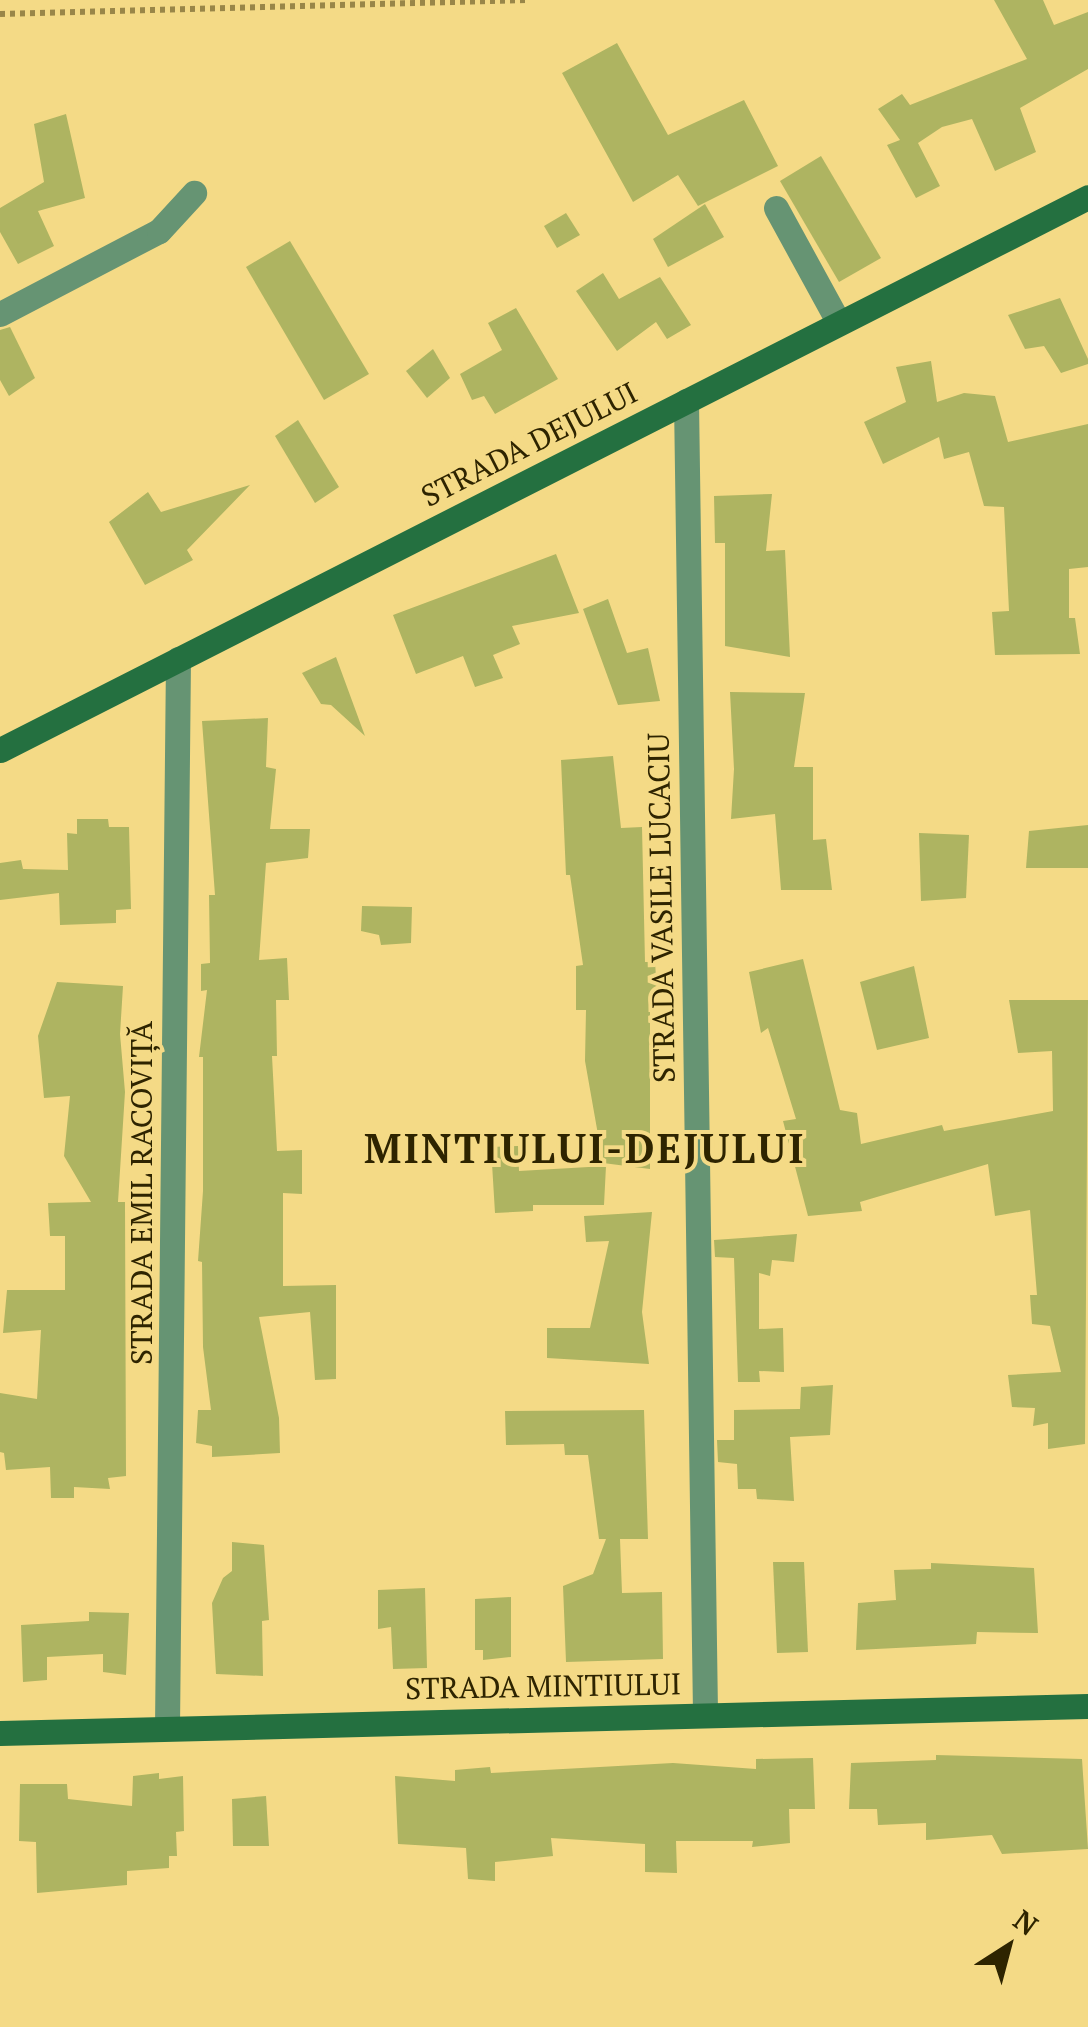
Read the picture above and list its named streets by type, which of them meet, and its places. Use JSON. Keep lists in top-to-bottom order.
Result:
{
  "streets": {
    "main road": ["STRADA DEJULUI", "STRADA MINTIULUI"],
    "street": ["STRADA VASILE LUCACIU", "STRADA EMIL RACOVIȚĂ"]
  },
  "crossings": [
    ["STRADA DEJULUI", "STRADA VASILE LUCACIU"],
    ["STRADA DEJULUI", "STRADA EMIL RACOVIȚĂ"],
    ["STRADA VASILE LUCACIU", "STRADA MINTIULUI"],
    ["STRADA EMIL RACOVIȚĂ", "STRADA MINTIULUI"]
  ],
  "districts": ["MINTIULUI-DEJULUI"],
  "north": "top right"
}
